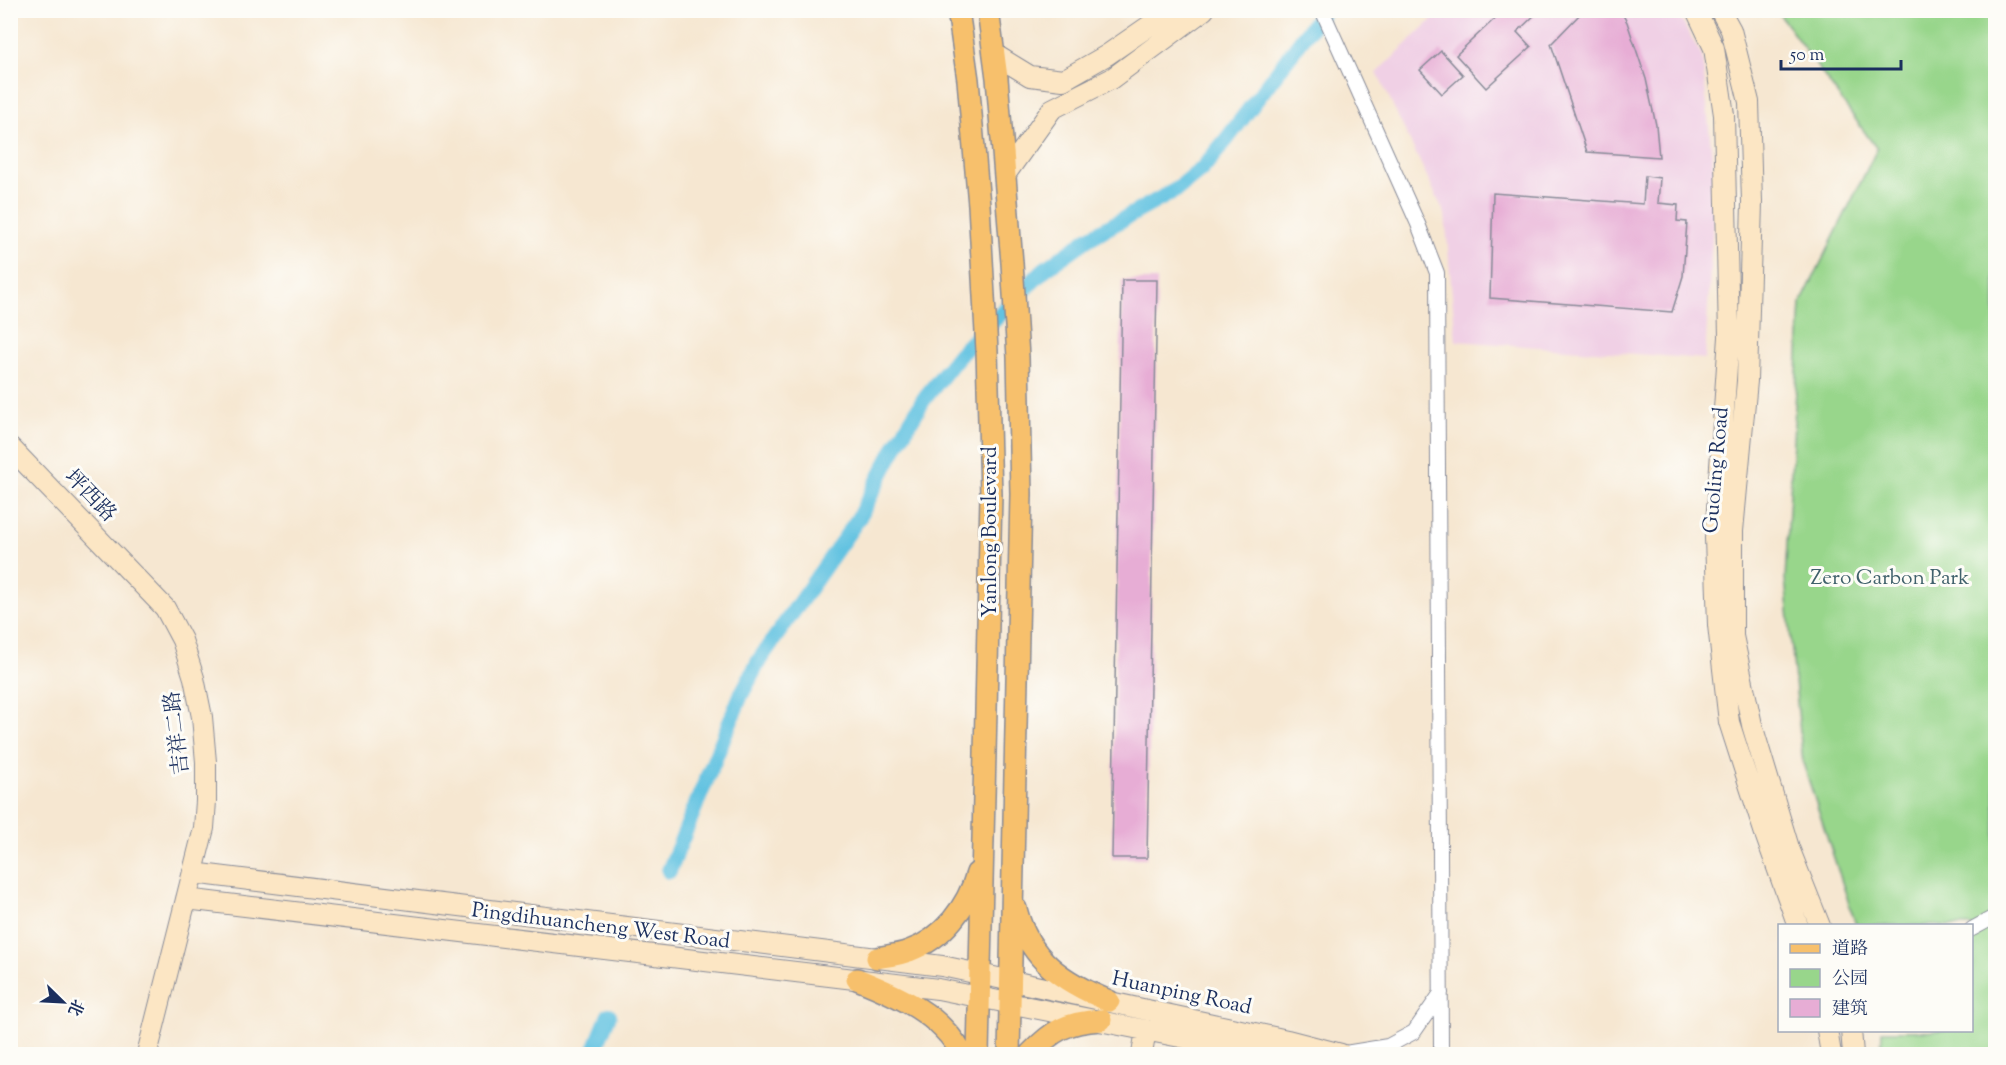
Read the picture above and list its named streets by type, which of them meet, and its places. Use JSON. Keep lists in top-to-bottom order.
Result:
{
  "streets": {
    "main road": [
      "Guoling Road",
      "坪西路",
      "Yanlong Boulevard",
      "吉祥二路",
      "Pingdihuancheng West Road",
      "Huanping Road"
    ]
  },
  "crossings": [
    ["坪西路", "吉祥二路"],
    ["Yanlong Boulevard", "Pingdihuancheng West Road"],
    ["Yanlong Boulevard", "Huanping Road"],
    ["吉祥二路", "Pingdihuancheng West Road"],
    ["Pingdihuancheng West Road", "Huanping Road"]
  ],
  "parks": ["Zero Carbon Park"],
  "legend": ["道路", "公园", "建筑"],
  "scale_bar": "50 m",
  "north": "bottom right"
}
